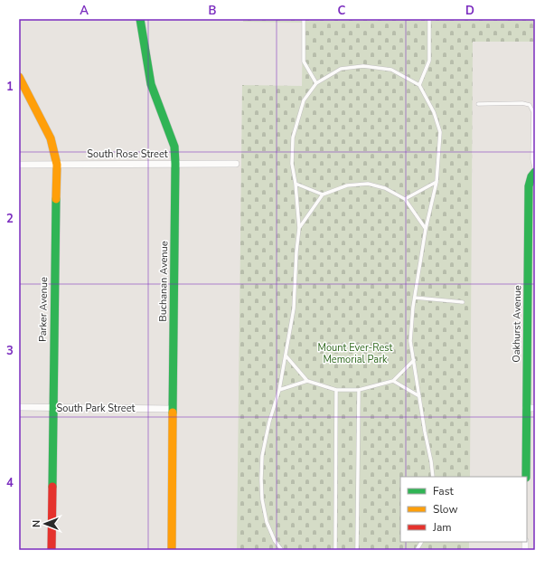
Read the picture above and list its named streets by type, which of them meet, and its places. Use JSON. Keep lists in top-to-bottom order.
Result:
{
  "streets": {
    "street": [
      "South Rose Street",
      "Buchanan Avenue",
      "Parker Avenue",
      "Oakhurst Avenue",
      "South Park Street"
    ]
  },
  "crossings": [
    ["South Rose Street", "Buchanan Avenue"],
    ["South Rose Street", "Parker Avenue"],
    ["Buchanan Avenue", "South Park Street"],
    ["Parker Avenue", "South Park Street"]
  ],
  "parks": ["Mount Ever-Rest Memorial Park"],
  "legend": ["Fast", "Slow", "Jam"],
  "north": "left",
  "grid": {
    "columns": [
      "A",
      "B",
      "C",
      "D"
    ],
    "rows": [
      "1",
      "2",
      "3",
      "4"
    ]
  }
}
